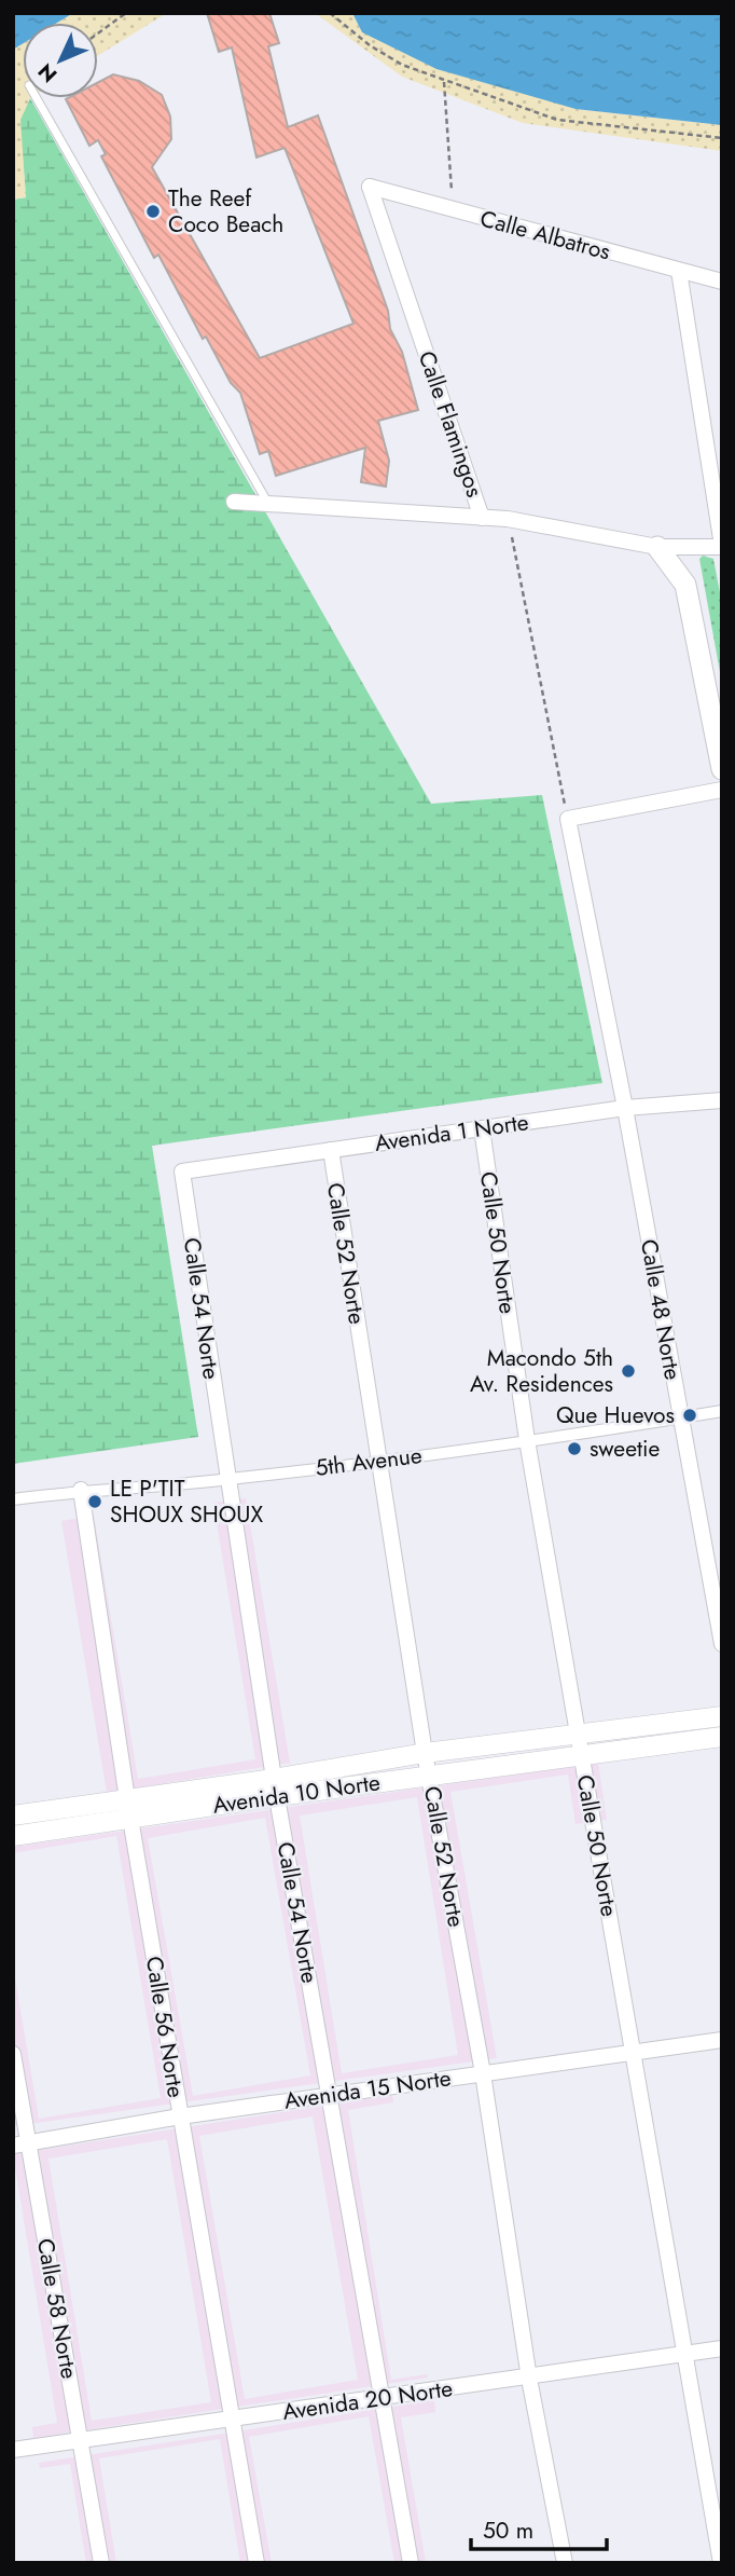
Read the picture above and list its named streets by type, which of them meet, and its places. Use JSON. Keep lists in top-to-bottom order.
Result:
{
  "streets": {
    "street": [
      "Calle Albatros",
      "Calle Flamingos",
      "Avenida 1 Norte",
      "Calle 50 Norte",
      "Calle 52 Norte",
      "Calle 54 Norte",
      "Calle 48 Norte",
      "5th Avenue",
      "Avenida 10 Norte",
      "Calle 56 Norte",
      "Avenida 15 Norte",
      "Calle 58 Norte",
      "Avenida 20 Norte"
    ]
  },
  "crossings": [
    ["Calle Albatros", "Calle Flamingos"],
    ["Avenida 1 Norte", "Calle 50 Norte"],
    ["Avenida 1 Norte", "Calle 52 Norte"],
    ["Avenida 1 Norte", "Calle 54 Norte"],
    ["Avenida 1 Norte", "Calle 48 Norte"],
    ["Calle 50 Norte", "5th Avenue"],
    ["Calle 50 Norte", "Avenida 10 Norte"],
    ["Calle 50 Norte", "Avenida 15 Norte"],
    ["Calle 50 Norte", "Avenida 20 Norte"],
    ["Calle 52 Norte", "5th Avenue"],
    ["Calle 52 Norte", "Avenida 10 Norte"],
    ["Calle 52 Norte", "Avenida 15 Norte"],
    ["Calle 52 Norte", "Avenida 20 Norte"],
    ["Calle 54 Norte", "5th Avenue"],
    ["Calle 54 Norte", "Avenida 10 Norte"],
    ["Calle 54 Norte", "Avenida 15 Norte"],
    ["Calle 54 Norte", "Avenida 20 Norte"],
    ["Calle 48 Norte", "5th Avenue"],
    ["5th Avenue", "Calle 56 Norte"],
    ["Avenida 10 Norte", "Calle 56 Norte"],
    ["Calle 56 Norte", "Avenida 15 Norte"],
    ["Calle 56 Norte", "Avenida 20 Norte"],
    ["Avenida 15 Norte", "Calle 58 Norte"],
    ["Calle 58 Norte", "Avenida 20 Norte"]
  ],
  "places": [
    "The Reef Coco Beach",
    "Macondo 5th Av. Residences",
    "Que Huevos",
    "sweetie",
    "LE P'TIT SHOUX SHOUX"
  ],
  "scale_bar": "50 m",
  "north": "bottom left"
}
